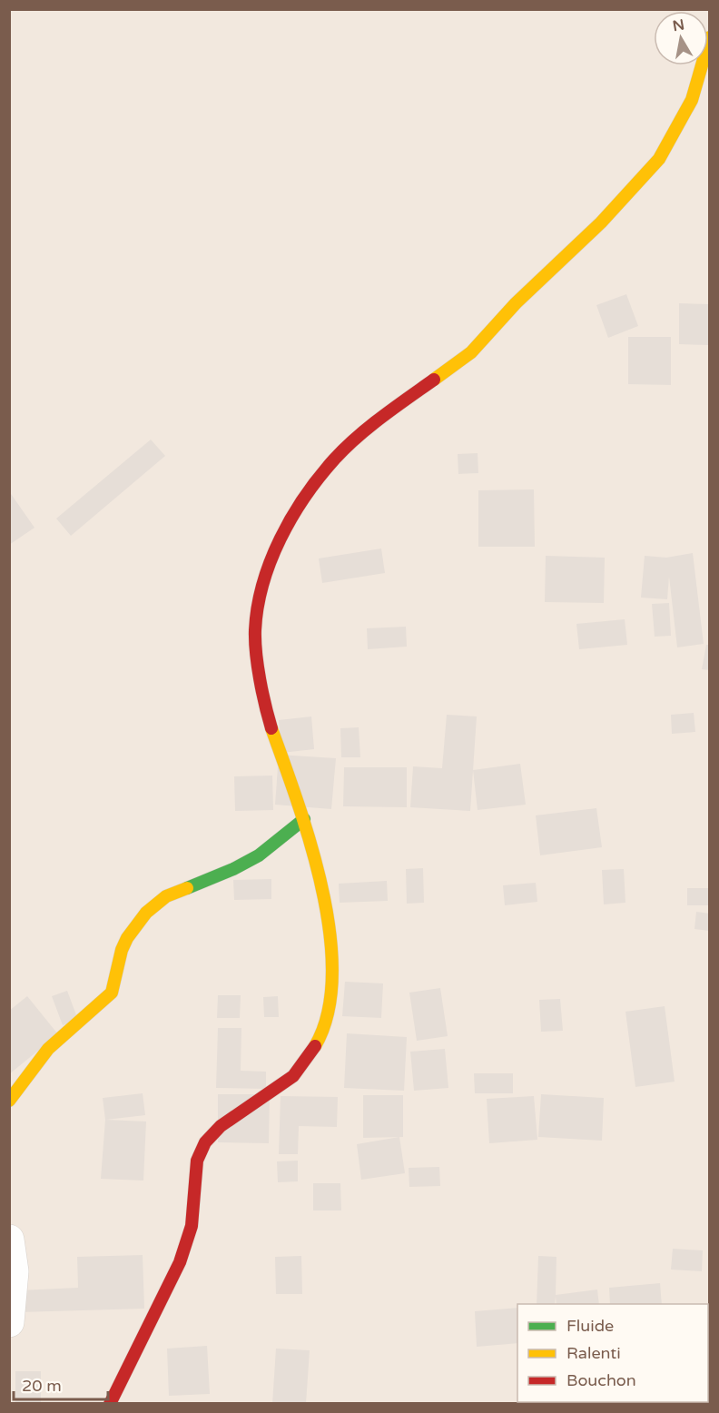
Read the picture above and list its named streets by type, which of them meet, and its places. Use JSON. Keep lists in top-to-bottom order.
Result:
{
  "legend": ["Fluide", "Ralenti", "Bouchon"],
  "scale_bar": "20 m",
  "north": "top"
}
